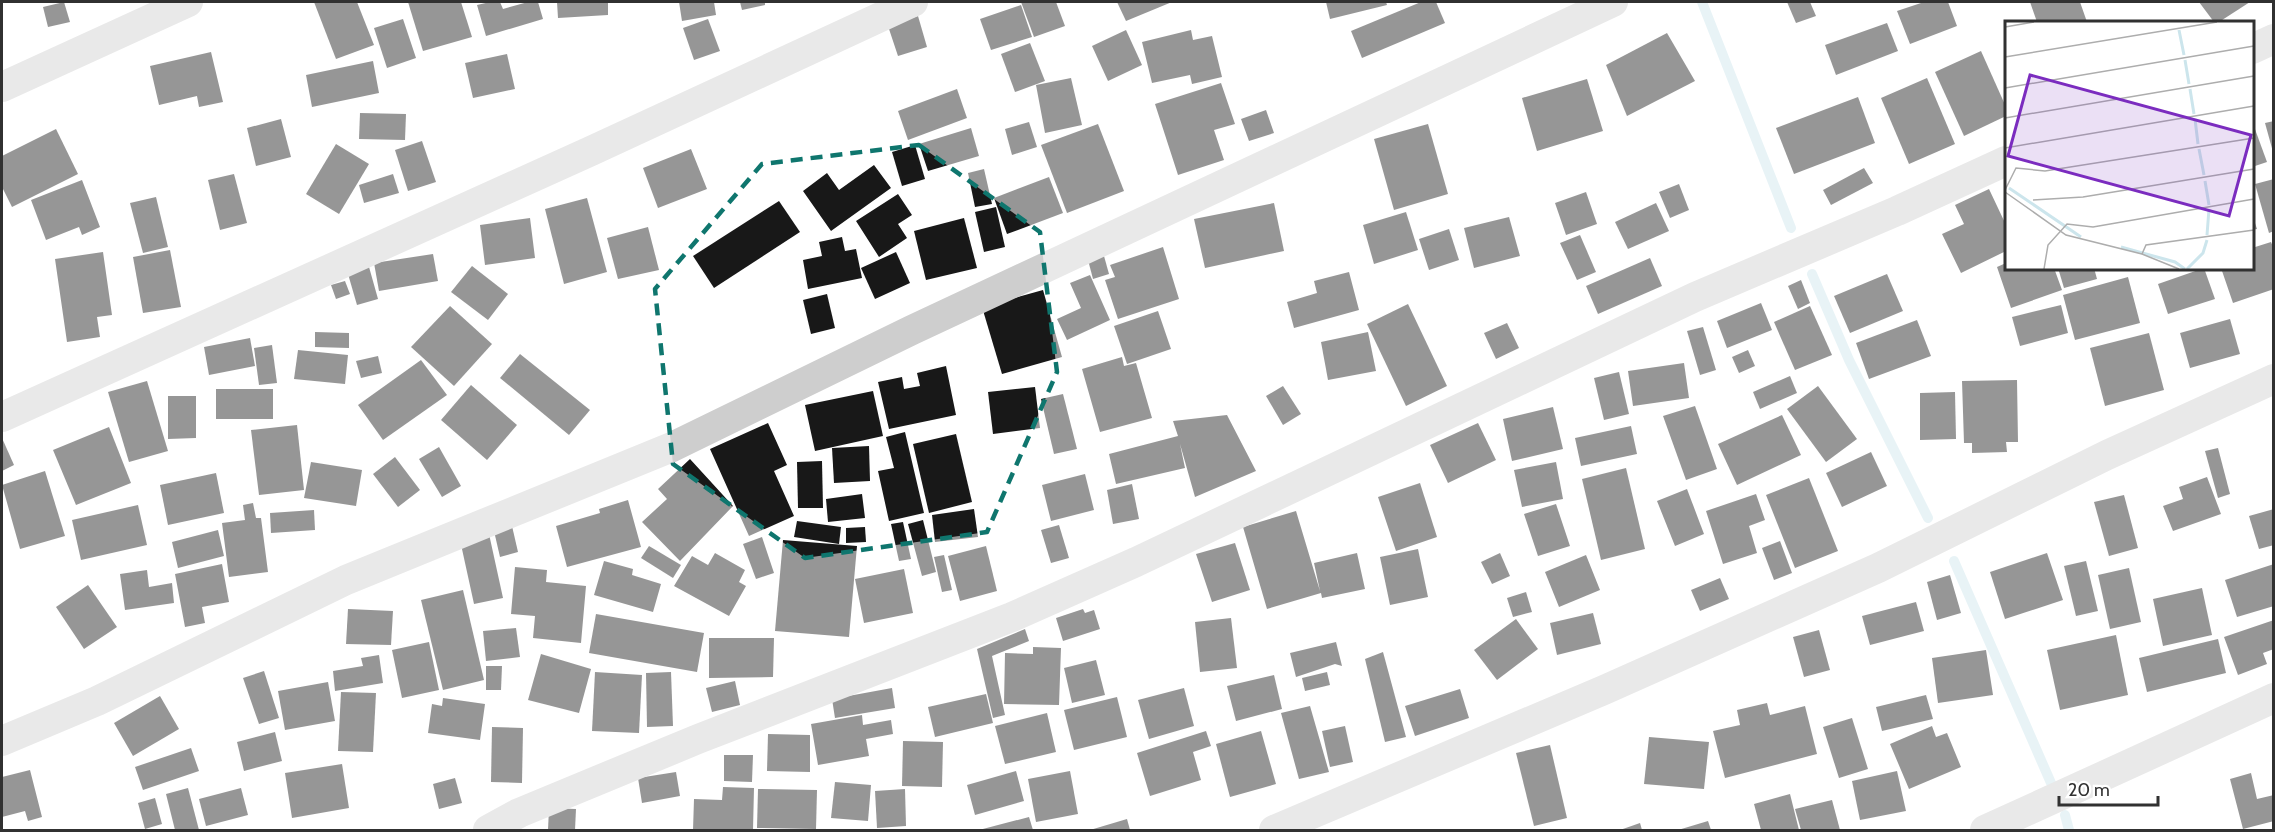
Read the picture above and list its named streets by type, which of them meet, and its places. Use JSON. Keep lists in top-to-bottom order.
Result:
{
  "scale_bar": "20 m"
}
